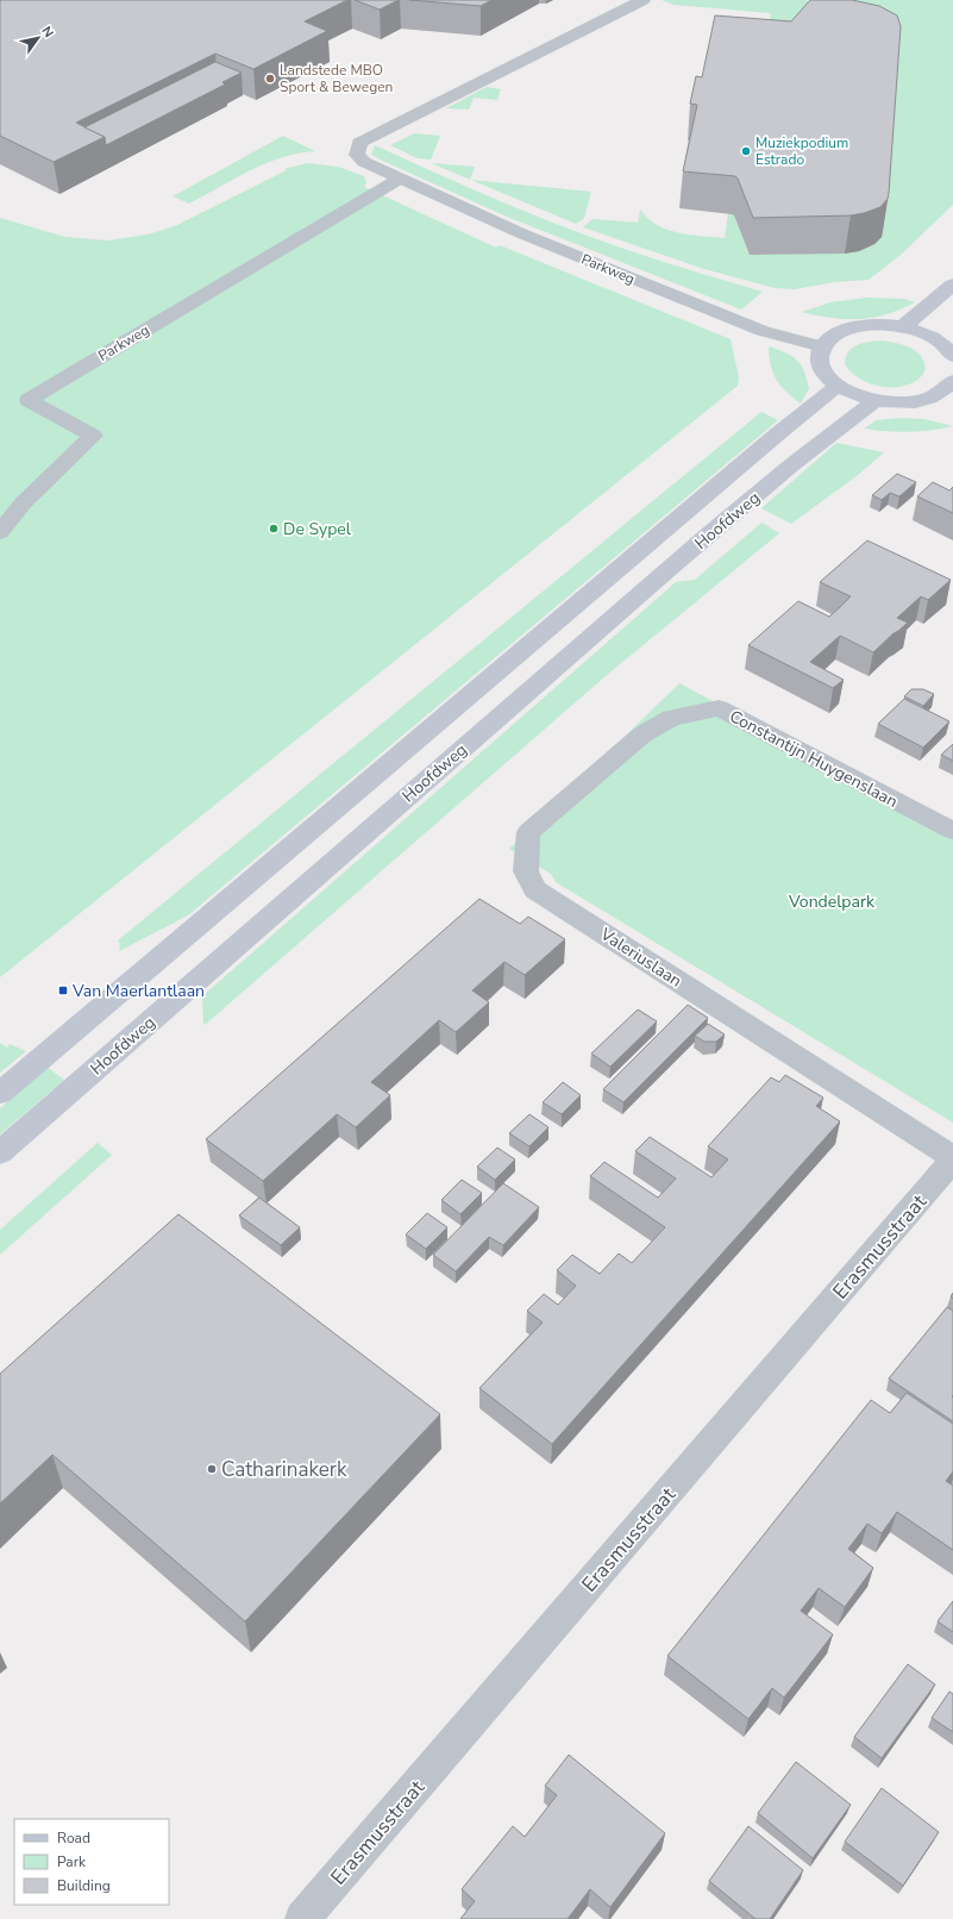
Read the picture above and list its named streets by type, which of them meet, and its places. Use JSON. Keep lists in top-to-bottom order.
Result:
{
  "streets": {
    "main road": ["Hoofdweg"],
    "street": [
      "Parkweg",
      "Constantijn Huygenslaan",
      "Valeriuslaan",
      "Erasmusstraat"
    ]
  },
  "crossings": [
    ["Constantijn Huygenslaan", "Valeriuslaan"],
    ["Valeriuslaan", "Erasmusstraat"]
  ],
  "parks": ["Vondelpark"],
  "places": {
    "other": [
      "Landstede MBO Sport & Bewegen",
      "Muziekpodium Estrado",
      "De Sypel",
      "Catharinakerk"
    ],
    "transit": ["Van Maerlantlaan"]
  },
  "legend": ["Road", "Park", "Building"],
  "north": "top right"
}
